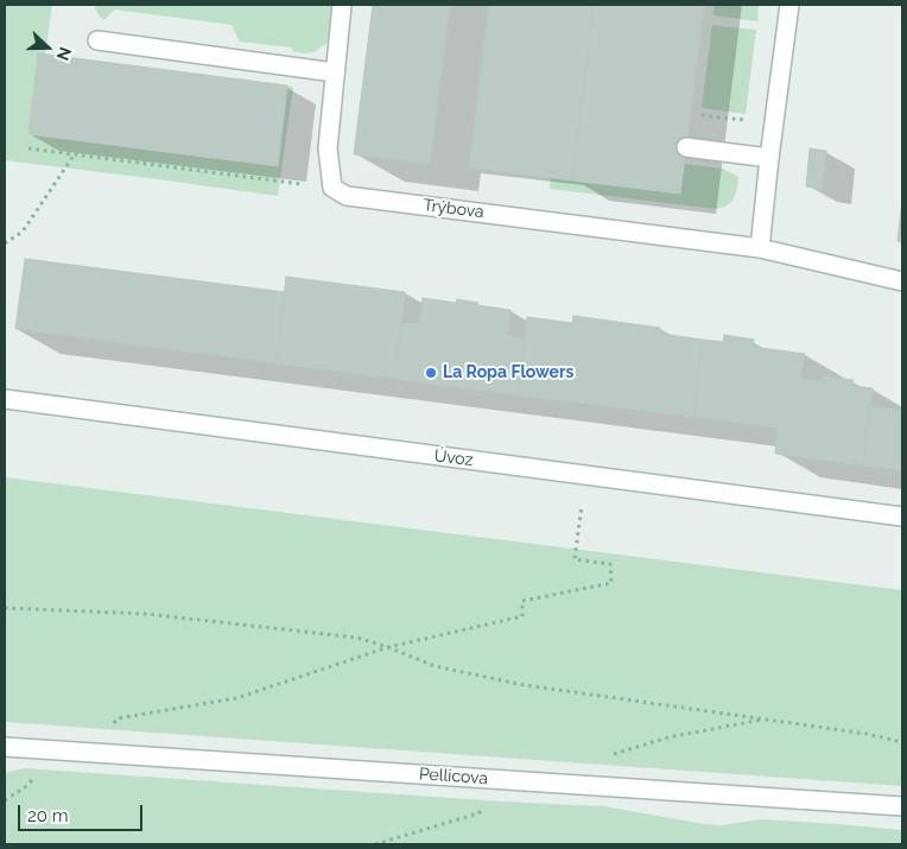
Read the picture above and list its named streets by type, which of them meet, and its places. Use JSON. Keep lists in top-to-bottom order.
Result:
{
  "streets": {
    "street": ["Trýbova", "Úvoz", "Pellicova"]
  },
  "places": ["La Ropa Flowers"],
  "scale_bar": "20 m",
  "north": "right"
}
